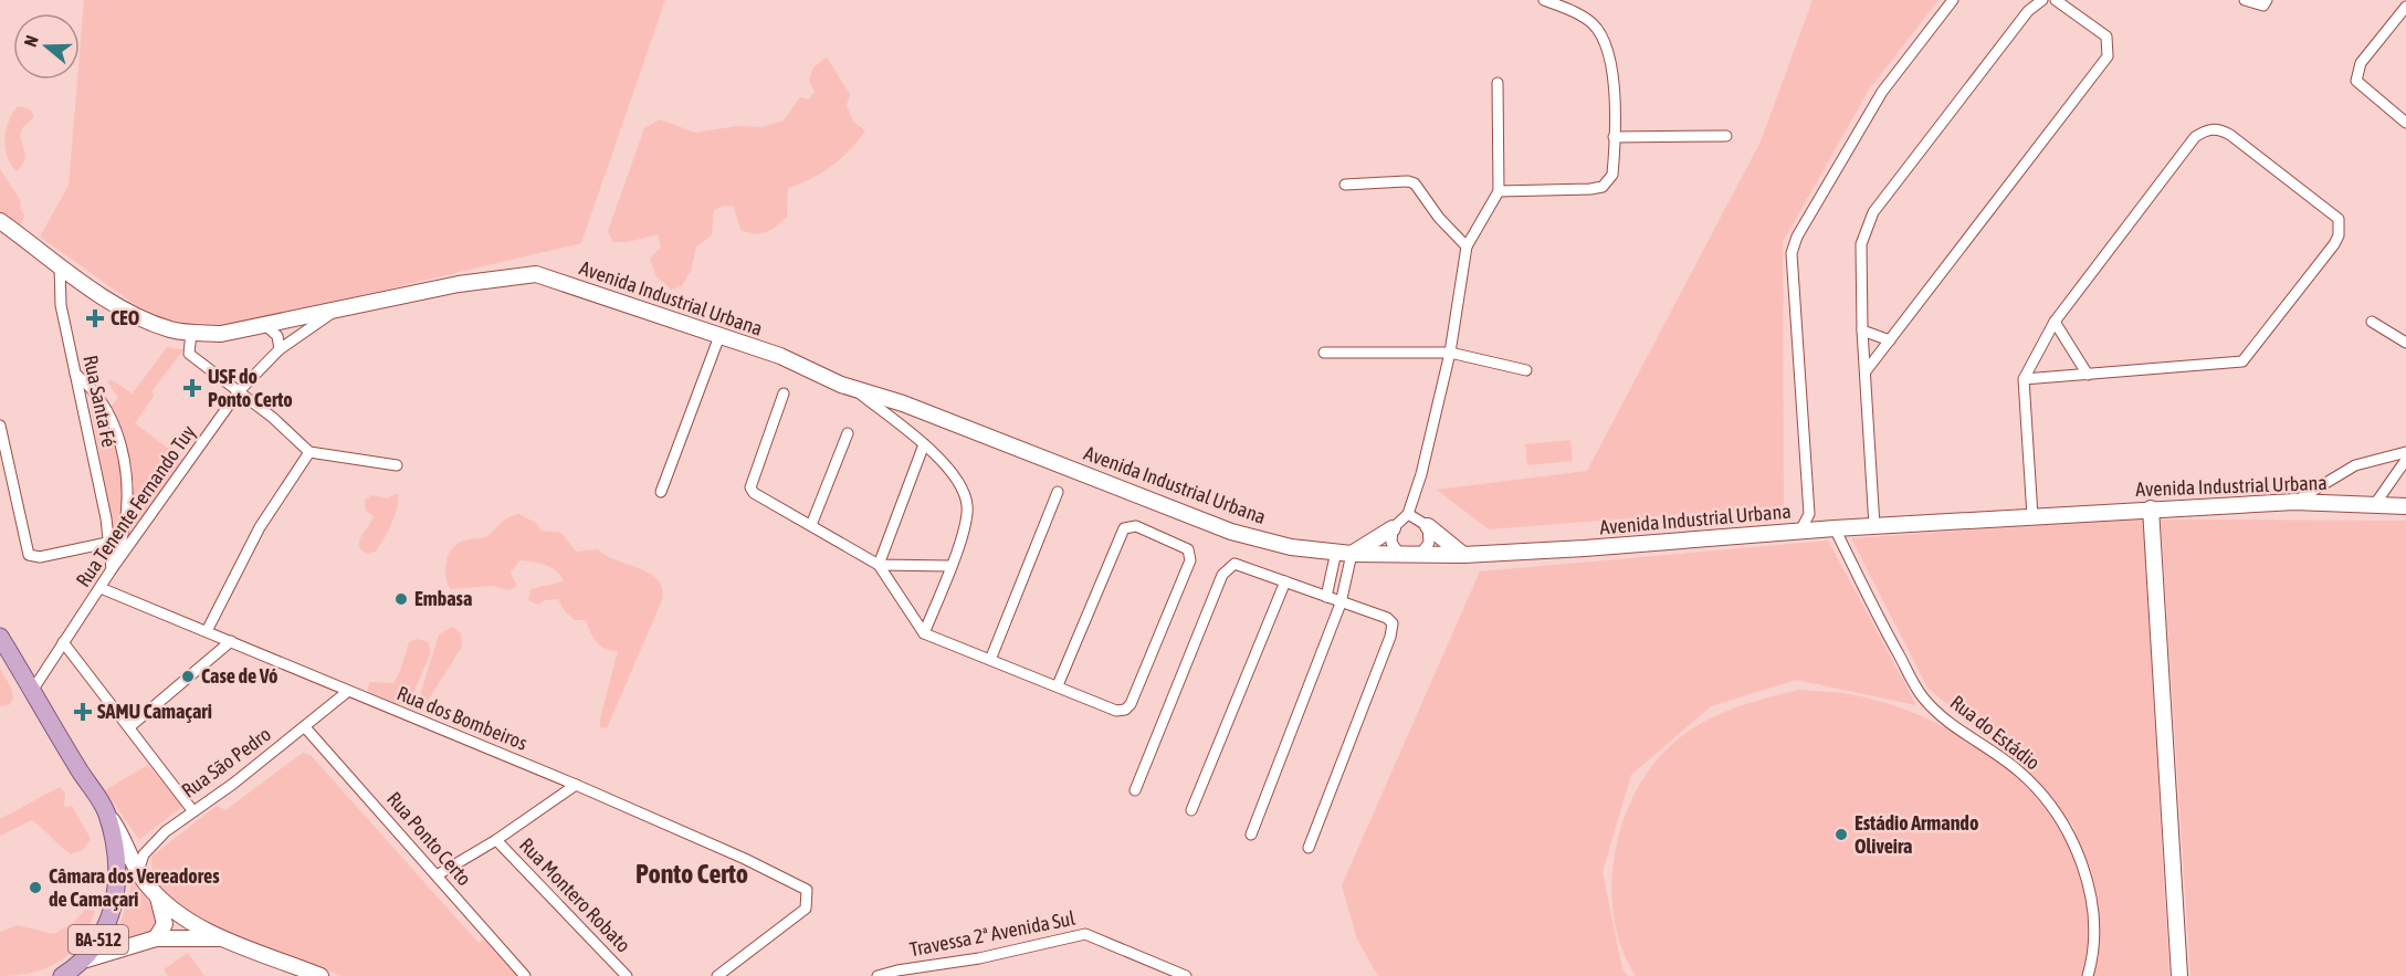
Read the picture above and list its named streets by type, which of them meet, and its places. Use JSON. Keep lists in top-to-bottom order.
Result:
{
  "streets": {
    "main road": ["BA-512"],
    "street": [
      "Avenida Industrial Urbana",
      "Rua Santa Fé",
      "Rua Tenente Fernando Tuy",
      "Rua dos Bombeiros",
      "Rua do Estádio",
      "Rua São Pedro",
      "Rua Ponto Certo",
      "Rua Montero Robato",
      "Travessa 2ª Avenida Sul"
    ]
  },
  "crossings": [
    ["Avenida Industrial Urbana", "Rua Santa Fé"],
    ["Avenida Industrial Urbana", "Rua Tenente Fernando Tuy"],
    ["Avenida Industrial Urbana", "Rua do Estádio"],
    ["Rua Santa Fé", "Rua Tenente Fernando Tuy"],
    ["Rua Tenente Fernando Tuy", "Rua dos Bombeiros"],
    ["Rua Tenente Fernando Tuy", "BA-512"],
    ["Rua dos Bombeiros", "Rua São Pedro"],
    ["Rua São Pedro", "Rua Ponto Certo"]
  ],
  "districts": ["Ponto Certo"],
  "places": {
    "health": ["CEO", "USF do Ponto Certo", "SAMU Camaçari"],
    "other": [
      "Embasa",
      "Case de Vó",
      "Estádio Armando Oliveira",
      "Câmara dos Vereadores de Camaçari"
    ]
  },
  "north": "left"
}
